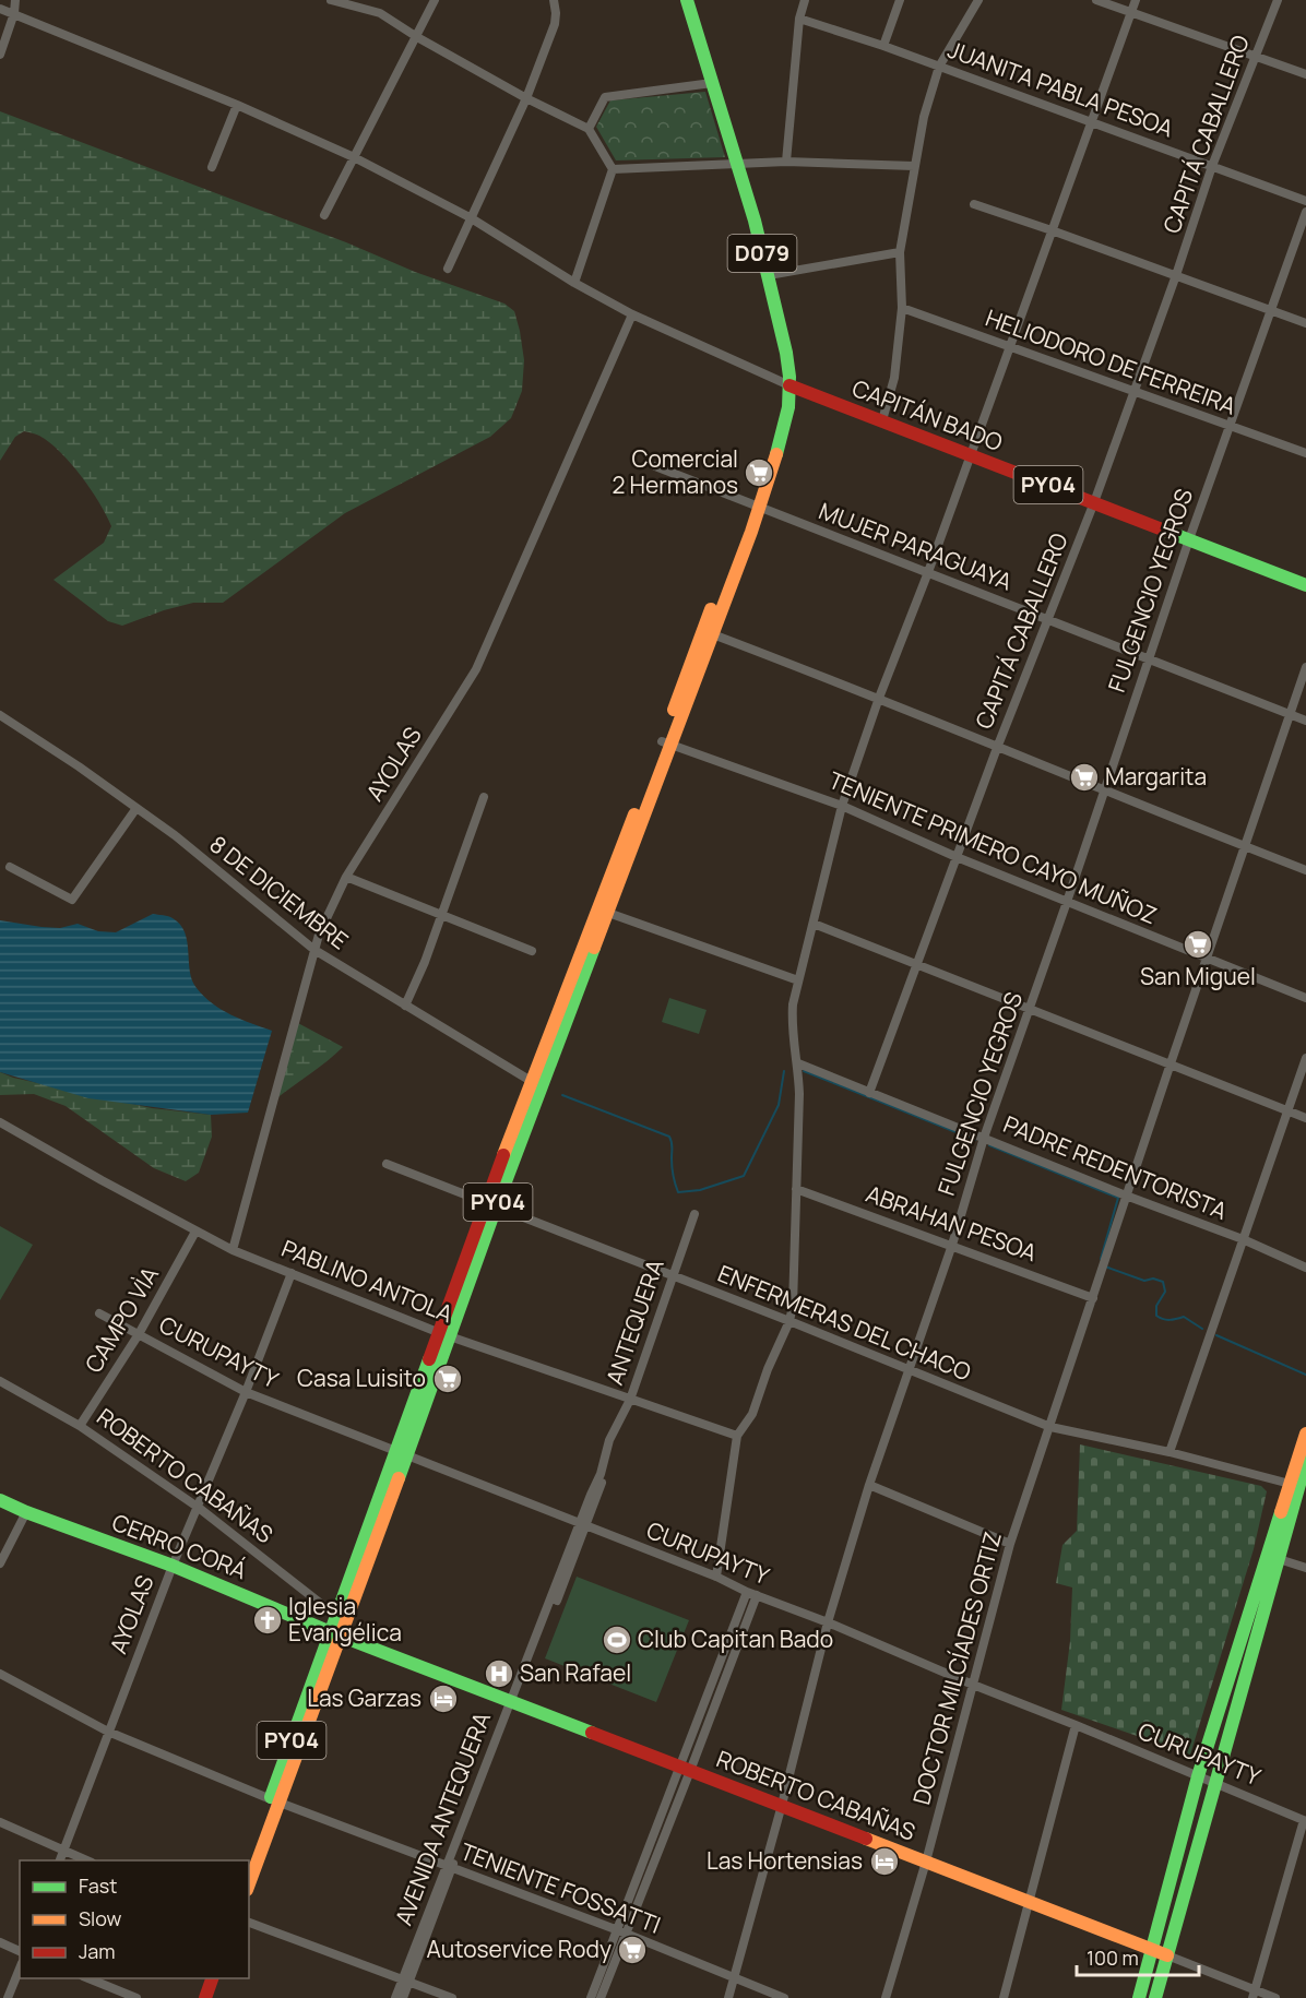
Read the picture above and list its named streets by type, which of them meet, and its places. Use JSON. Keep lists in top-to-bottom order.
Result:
{
  "streets": {
    "main road": [
      "D079",
      "CAPITÁN BADO",
      "PY04",
      "ROBERTO CABAÑAS",
      "CERRO CORÁ"
    ],
    "street": [
      "JUANITA PABLA PESOA",
      "CAPITÁ CABALLERO",
      "HELIODORO DE FERREIRA",
      "MUJER PARAGUAYA",
      "FULGENCIO YEGROS",
      "AYOLAS",
      "TENIENTE PRIMERO CAYO MUÑOZ",
      "8 DE DICIEMBRE",
      "PADRE REDENTORISTA",
      "ABRAHAN PESOA",
      "PABLINO ANTOLA",
      "CAMPO VÌA",
      "ANTEQUERA",
      "ENFERMERAS DEL CHACO",
      "CURUPAYTY",
      "DOCTOR MILCÍADES ORTIZ",
      "AVENIDA ANTEQUERA",
      "TENIENTE FOSSATTI"
    ]
  },
  "crossings": [
    ["JUANITA PABLA PESOA", "CAPITÁ CABALLERO"],
    ["CAPITÁ CABALLERO", "HELIODORO DE FERREIRA"],
    ["CAPITÁ CABALLERO", "CAPITÁN BADO"],
    ["CAPITÁ CABALLERO", "MUJER PARAGUAYA"],
    ["CAPITÁ CABALLERO", "TENIENTE PRIMERO CAYO MUÑOZ"],
    ["CAPITÁ CABALLERO", "PADRE REDENTORISTA"],
    ["D079", "CAPITÁN BADO"],
    ["D079", "PY04"],
    ["HELIODORO DE FERREIRA", "FULGENCIO YEGROS"],
    ["CAPITÁN BADO", "PY04"],
    ["CAPITÁN BADO", "FULGENCIO YEGROS"],
    ["PY04", "MUJER PARAGUAYA"],
    ["PY04", "TENIENTE PRIMERO CAYO MUÑOZ"],
    ["PY04", "8 DE DICIEMBRE"],
    ["PY04", "PABLINO ANTOLA"],
    ["PY04", "ENFERMERAS DEL CHACO"],
    ["PY04", "CURUPAYTY"],
    ["PY04", "ROBERTO CABAÑAS"],
    ["PY04", "CERRO CORÁ"],
    ["PY04", "TENIENTE FOSSATTI"],
    ["MUJER PARAGUAYA", "FULGENCIO YEGROS"],
    ["MUJER PARAGUAYA", "DOCTOR MILCÍADES ORTIZ"],
    ["FULGENCIO YEGROS", "TENIENTE PRIMERO CAYO MUÑOZ"],
    ["FULGENCIO YEGROS", "PADRE REDENTORISTA"],
    ["FULGENCIO YEGROS", "ABRAHAN PESOA"],
    ["FULGENCIO YEGROS", "ENFERMERAS DEL CHACO"],
    ["FULGENCIO YEGROS", "CURUPAYTY"],
    ["FULGENCIO YEGROS", "ROBERTO CABAÑAS"],
    ["FULGENCIO YEGROS", "TENIENTE FOSSATTI"],
    ["AYOLAS", "8 DE DICIEMBRE"],
    ["AYOLAS", "PABLINO ANTOLA"],
    ["AYOLAS", "CURUPAYTY"],
    ["AYOLAS", "ROBERTO CABAÑAS"],
    ["AYOLAS", "CERRO CORÁ"],
    ["AYOLAS", "TENIENTE FOSSATTI"],
    ["TENIENTE PRIMERO CAYO MUÑOZ", "DOCTOR MILCÍADES ORTIZ"],
    ["PADRE REDENTORISTA", "DOCTOR MILCÍADES ORTIZ"],
    ["ABRAHAN PESOA", "DOCTOR MILCÍADES ORTIZ"],
    ["PABLINO ANTOLA", "CAMPO VÌA"],
    ["PABLINO ANTOLA", "ANTEQUERA"],
    ["CAMPO VÌA", "CURUPAYTY"],
    ["CAMPO VÌA", "ROBERTO CABAÑAS"],
    ["ANTEQUERA", "ENFERMERAS DEL CHACO"],
    ["ANTEQUERA", "AVENIDA ANTEQUERA"],
    ["ENFERMERAS DEL CHACO", "DOCTOR MILCÍADES ORTIZ"],
    ["CURUPAYTY", "DOCTOR MILCÍADES ORTIZ"],
    ["CURUPAYTY", "AVENIDA ANTEQUERA"],
    ["ROBERTO CABAÑAS", "CERRO CORÁ"],
    ["ROBERTO CABAÑAS", "DOCTOR MILCÍADES ORTIZ"],
    ["ROBERTO CABAÑAS", "AVENIDA ANTEQUERA"],
    ["AVENIDA ANTEQUERA", "TENIENTE FOSSATTI"]
  ],
  "places": {
    "supermarket": [
      "Comercial 2 Hermanos",
      "Margarita",
      "San Miguel",
      "Casa Luisito",
      "Autoservice Rody"
    ],
    "church": ["Iglesia Evangélica"],
    "sports": ["Club Capitan Bado"],
    "hospital": ["San Rafael"],
    "hotel": ["Las Garzas", "Las Hortensias"]
  },
  "legend": ["Fast", "Slow", "Jam"],
  "scale_bar": "100 m"
}
